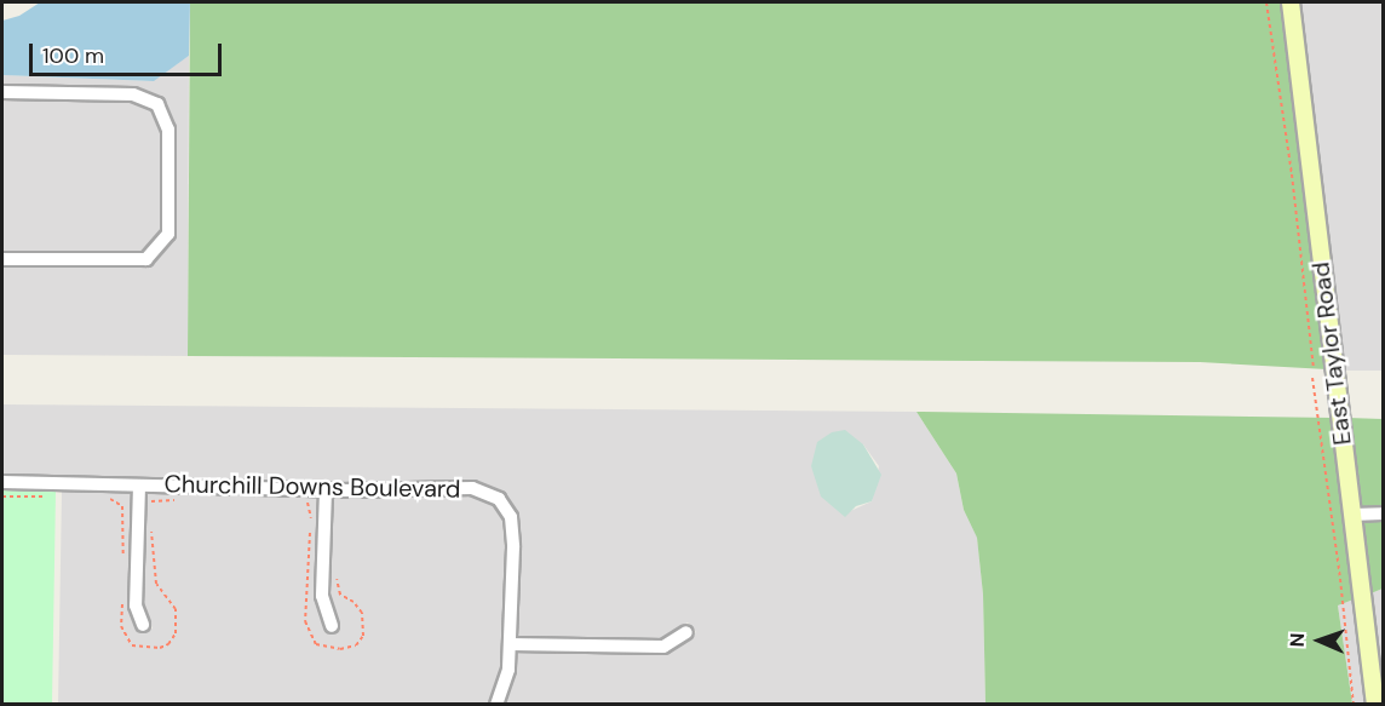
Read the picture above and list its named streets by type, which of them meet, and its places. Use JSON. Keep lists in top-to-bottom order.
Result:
{
  "streets": {
    "main road": ["East Taylor Road"],
    "street": ["Churchill Downs Boulevard"]
  },
  "scale_bar": "100 m",
  "north": "left"
}
